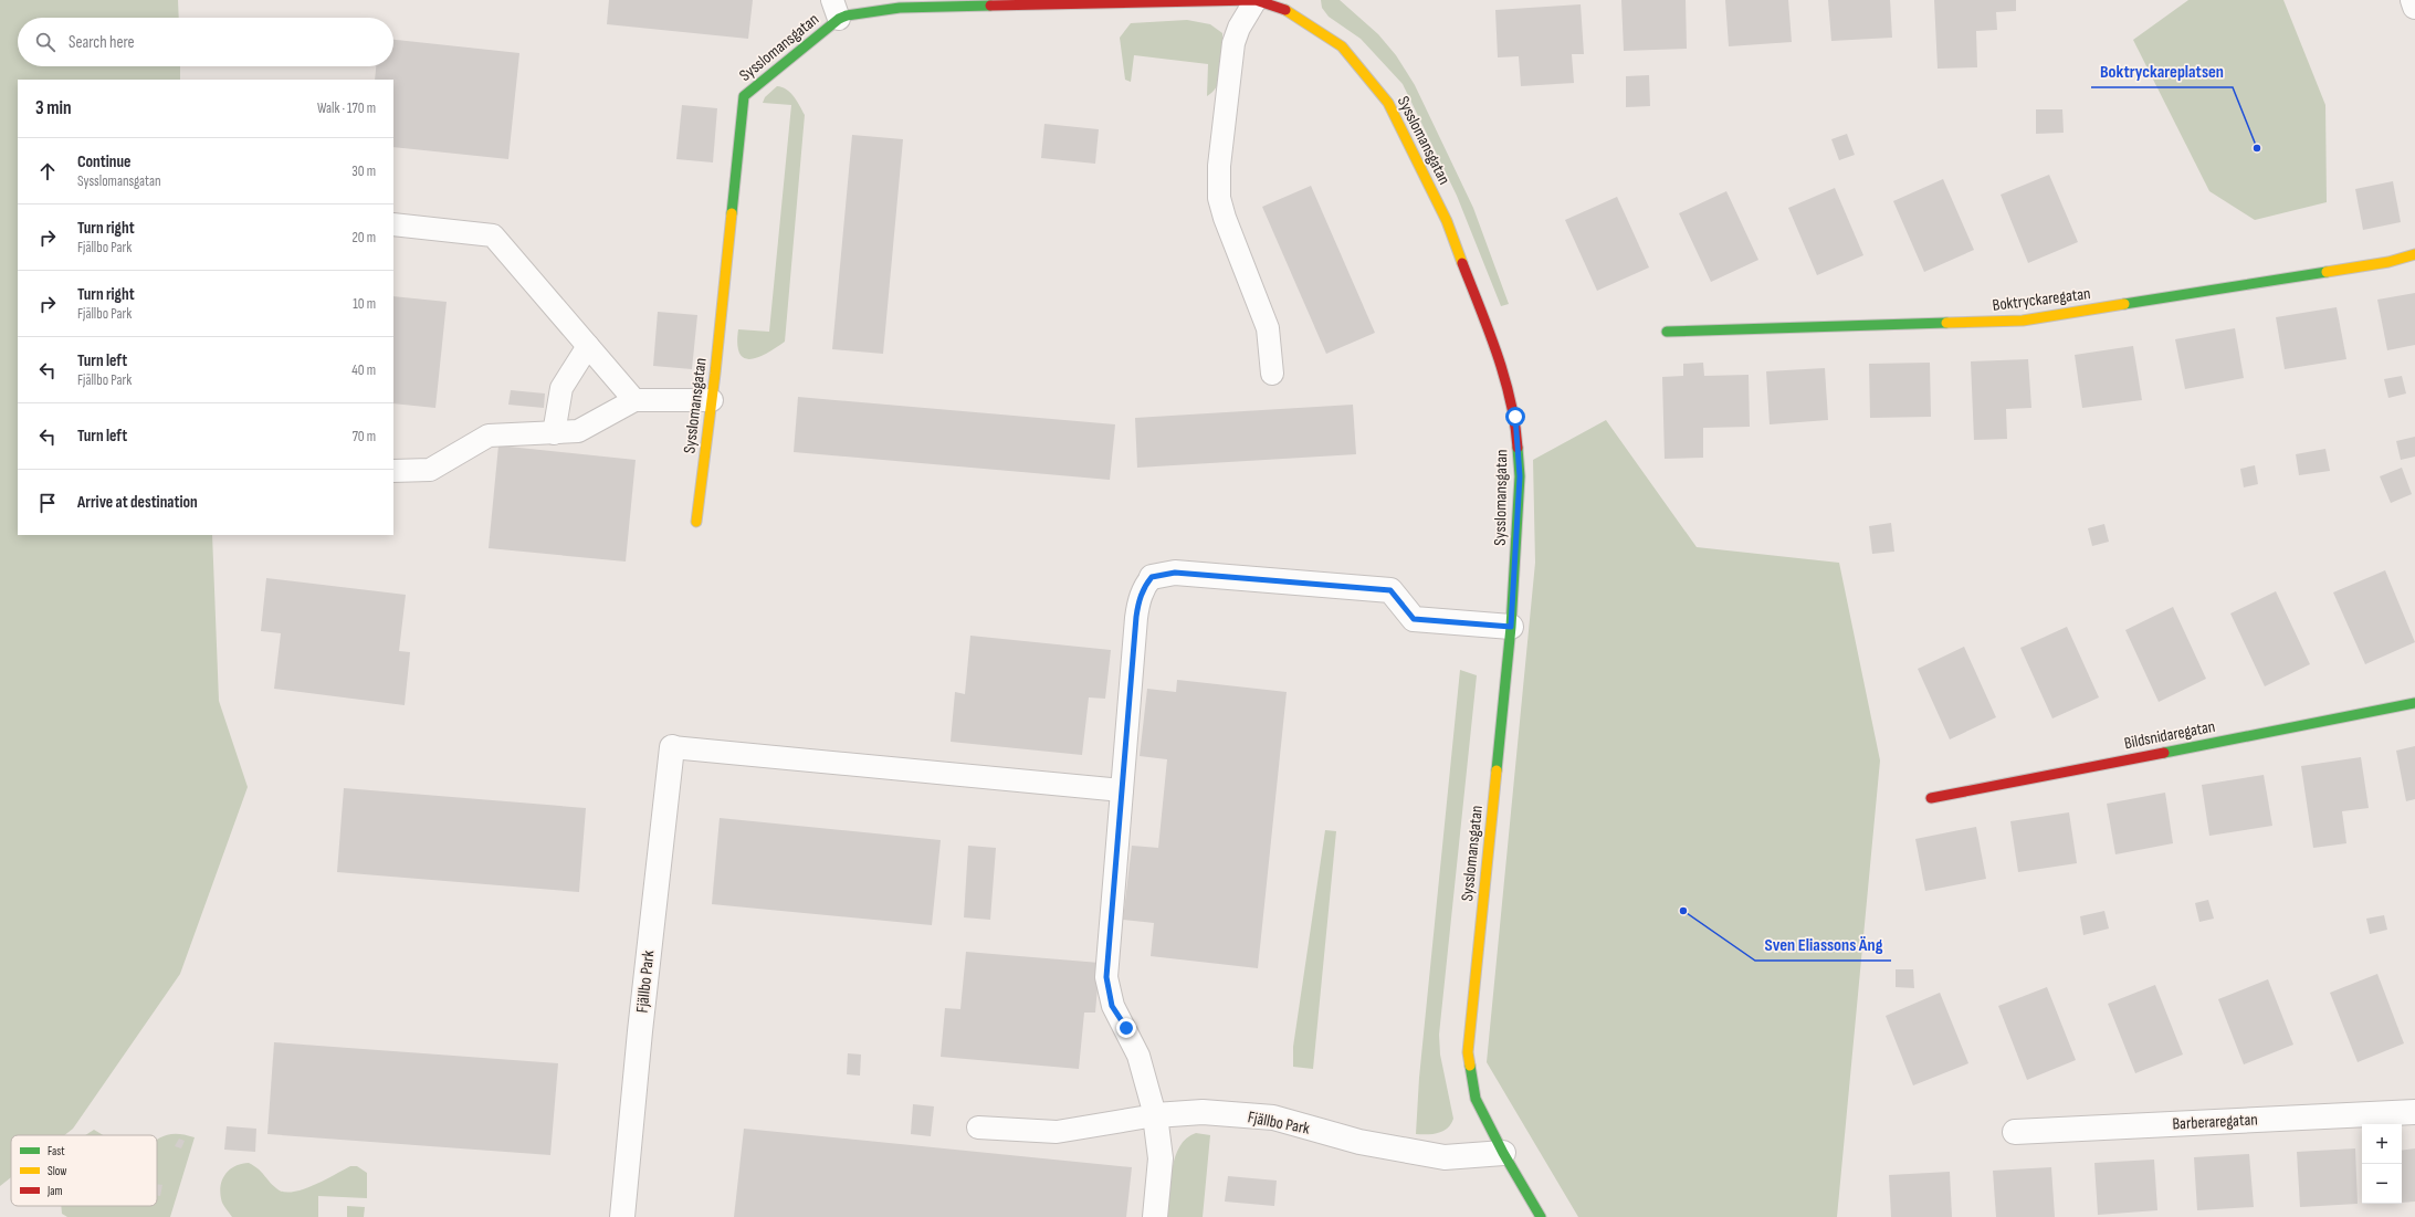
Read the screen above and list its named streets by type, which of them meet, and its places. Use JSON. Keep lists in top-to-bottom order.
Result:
{
  "streets": {
    "street": [
      "Sysslomansgatan",
      "Boktryckaregatan",
      "Bildsnidaregatan",
      "Fjällbo Park",
      "Barberaregatan"
    ]
  },
  "crossings": [
    ["Sysslomansgatan", "Fjällbo Park"]
  ],
  "places": ["Boktryckareplatsen", "Sven Eliassons Äng"],
  "legend": ["Fast", "Slow", "Jam"],
  "page": {
    "search": "Search here",
    "heading": ["3 min", "Walk · 170 m"],
    "list": [
      ["Continue", "Sysslomansgatan", "30 m"],
      ["Turn right", "Fjällbo Park", "20 m"],
      ["Turn right", "Fjällbo Park", "10 m"],
      ["Turn left", "Fjällbo Park", "40 m"],
      ["Turn left", "70 m"],
      "Arrive at destination"
    ],
    "map_buttons": ["+", "−"]
  }
}
